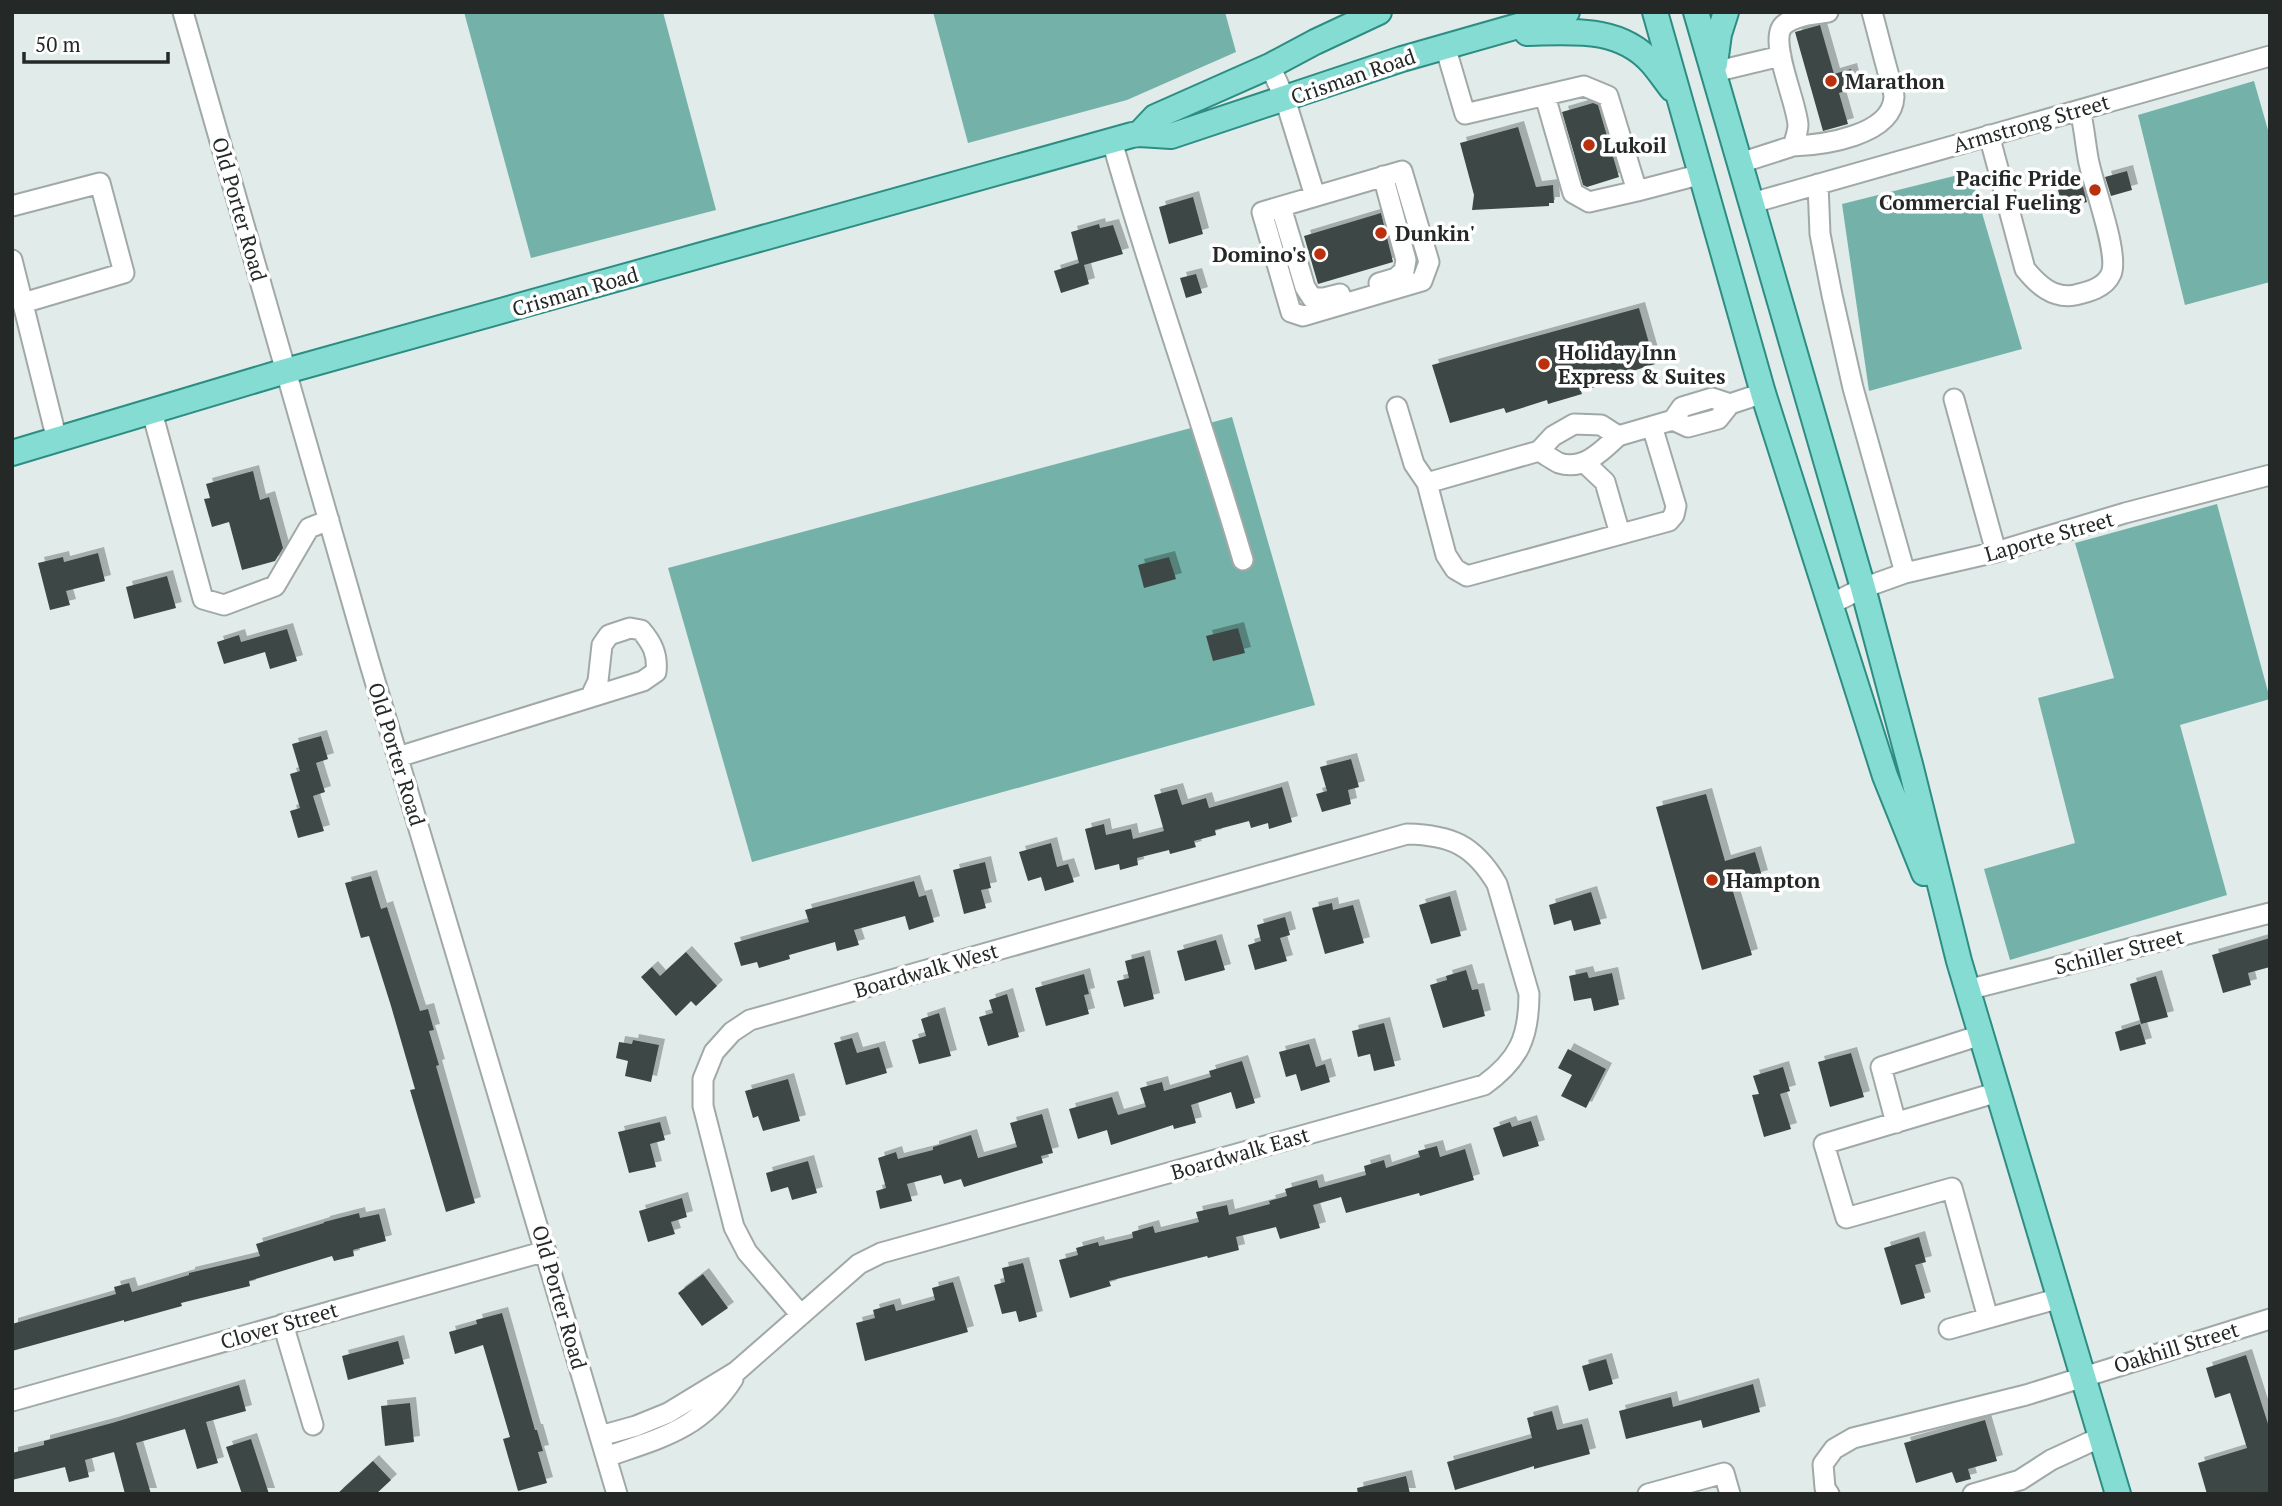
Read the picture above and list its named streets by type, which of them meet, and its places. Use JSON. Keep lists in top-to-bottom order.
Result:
{
  "streets": {
    "main road": ["Crisman Road"],
    "street": [
      "Armstrong Street",
      "Old Porter Road",
      "Laporte Street",
      "Schiller Street",
      "Boardwalk West",
      "Boardwalk East",
      "Clover Street",
      "Oakhill Street"
    ]
  },
  "crossings": [
    ["Crisman Road", "Old Porter Road"],
    ["Old Porter Road", "Boardwalk East"],
    ["Old Porter Road", "Clover Street"],
    ["Boardwalk West", "Boardwalk East"]
  ],
  "places": [
    "Marathon",
    "Lukoil",
    "Pacific Pride Commercial Fueling",
    "Dunkin'",
    "Domino's",
    "Holiday Inn Express & Suites",
    "Hampton"
  ],
  "scale_bar": "50 m"
}
